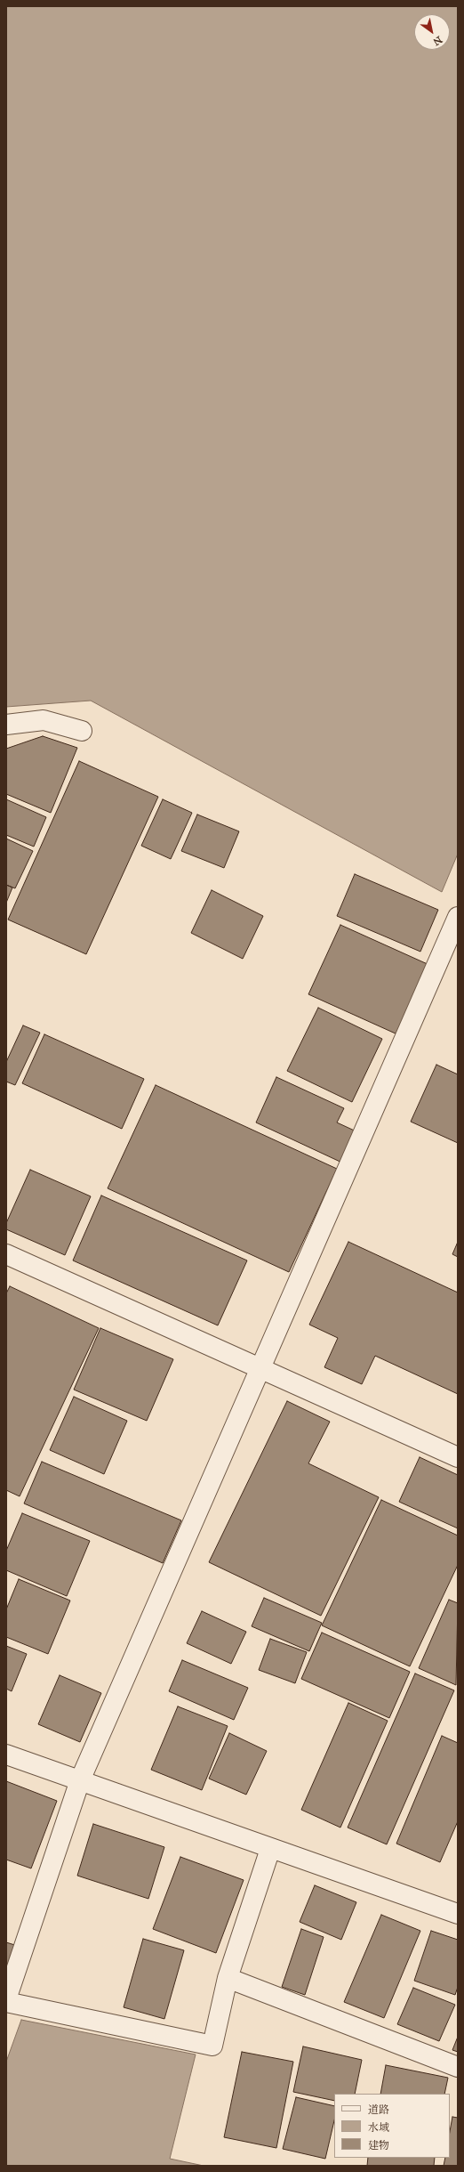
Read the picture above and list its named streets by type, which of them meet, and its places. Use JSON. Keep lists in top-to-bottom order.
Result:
{
  "legend": ["道路", "水域", "建物"],
  "north": "bottom right"
}
